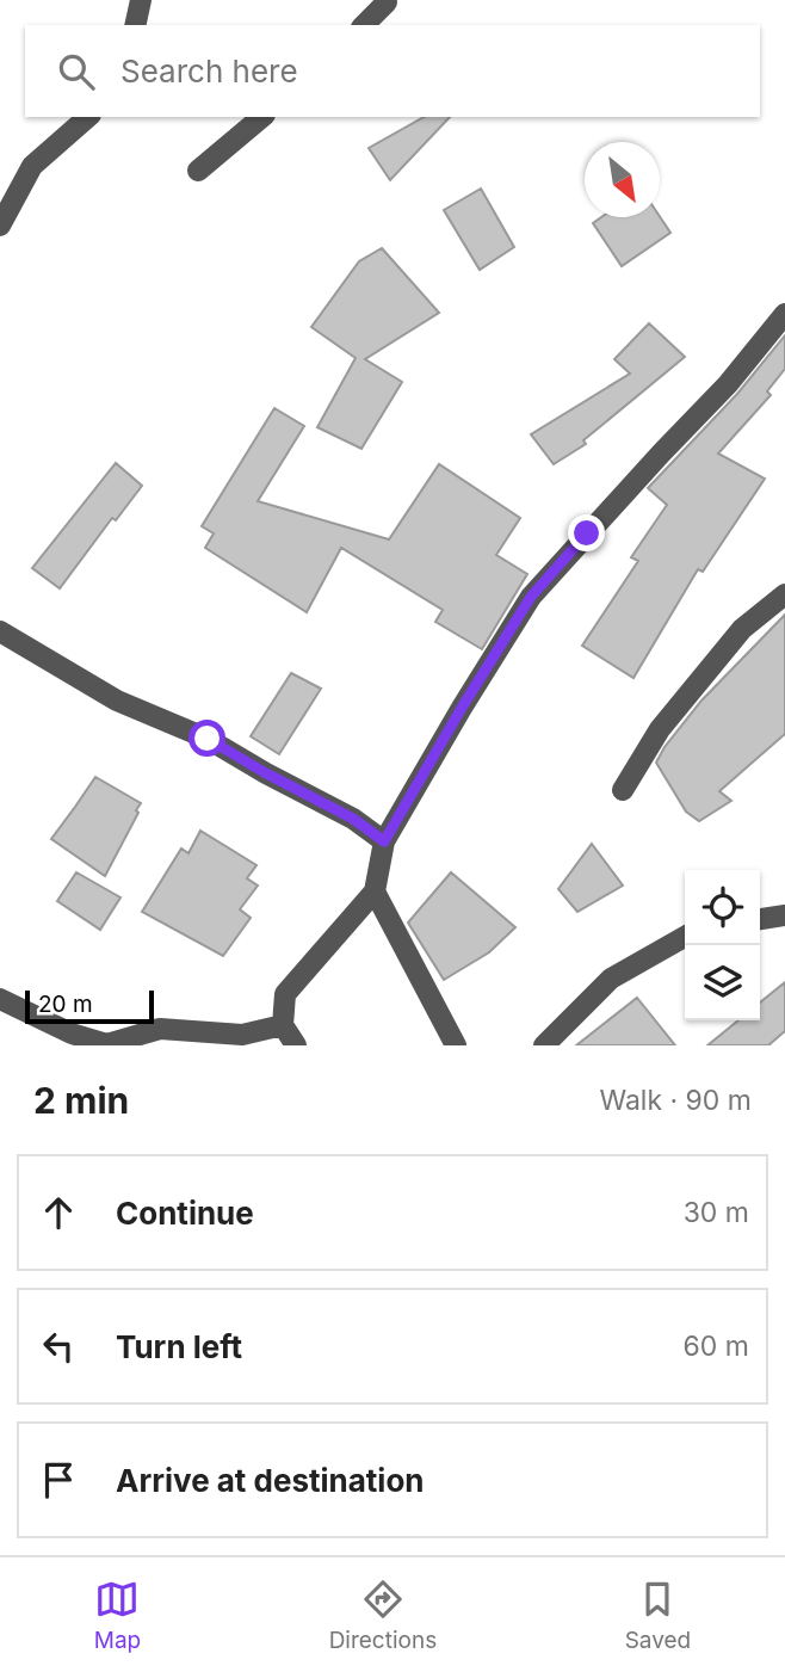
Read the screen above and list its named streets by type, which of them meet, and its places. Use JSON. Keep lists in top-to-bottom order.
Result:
{
  "scale_bar": "20 m",
  "north": "bottom right",
  "page": {
    "search": "Search here",
    "scale": "20 m",
    "heading": ["2 min", "Walk · 90 m"],
    "list": [
      ["Continue", "30 m"],
      ["Turn left", "60 m"],
      "Arrive at destination"
    ],
    "nav": ["Map", "Directions", "Saved"]
  }
}
